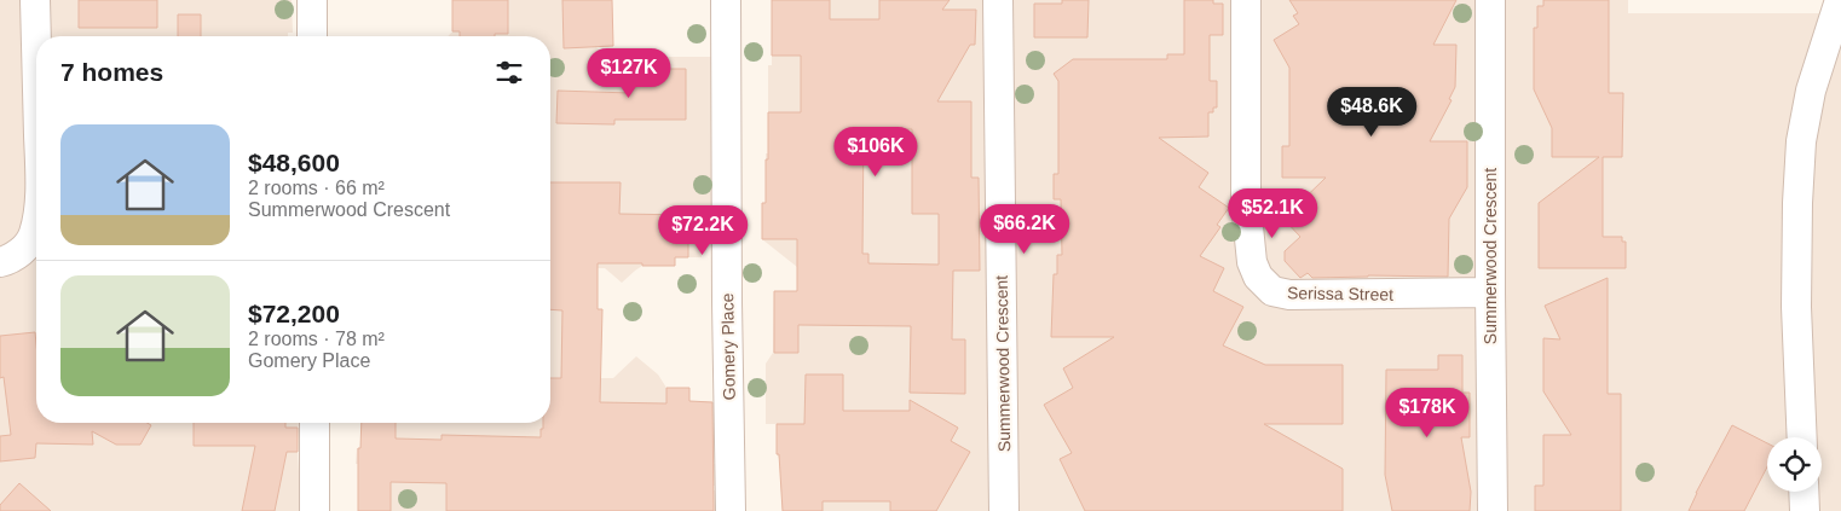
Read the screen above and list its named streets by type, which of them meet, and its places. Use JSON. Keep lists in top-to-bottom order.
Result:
{
  "streets": {
    "street": ["Summerwood Crescent", "Serissa Street", "Gomery Place"]
  },
  "crossings": [
    ["Summerwood Crescent", "Serissa Street"]
  ],
  "page": {
    "heading": "7 homes",
    "price": [
      "$127K",
      "$48.6K",
      "$106K",
      "$52.1K",
      "$66.2K",
      "$72.2K",
      "$178K"
    ],
    "list": [
      {
        "name": "$48,600",
        "note": "2 rooms · 66 m² · Summerwood Crescent"
      },
      {
        "name": "$72,200",
        "note": "2 rooms · 78 m² · Gomery Place"
      }
    ]
  }
}
